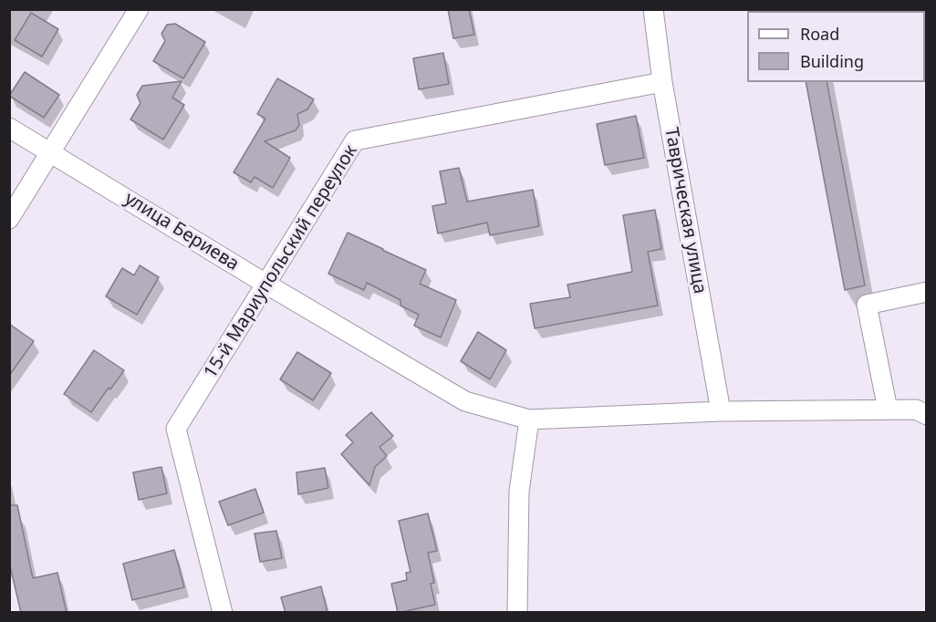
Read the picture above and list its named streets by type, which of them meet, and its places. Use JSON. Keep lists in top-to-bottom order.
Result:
{
  "streets": {
    "street": ["Таврическая улица", "улица Бериева", "15-й Мариупольский переулок"]
  },
  "crossings": [
    ["Таврическая улица", "улица Бериева"],
    ["Таврическая улица", "15-й Мариупольский переулок"],
    ["улица Бериева", "15-й Мариупольский переулок"]
  ],
  "legend": ["Road", "Building"]
}
